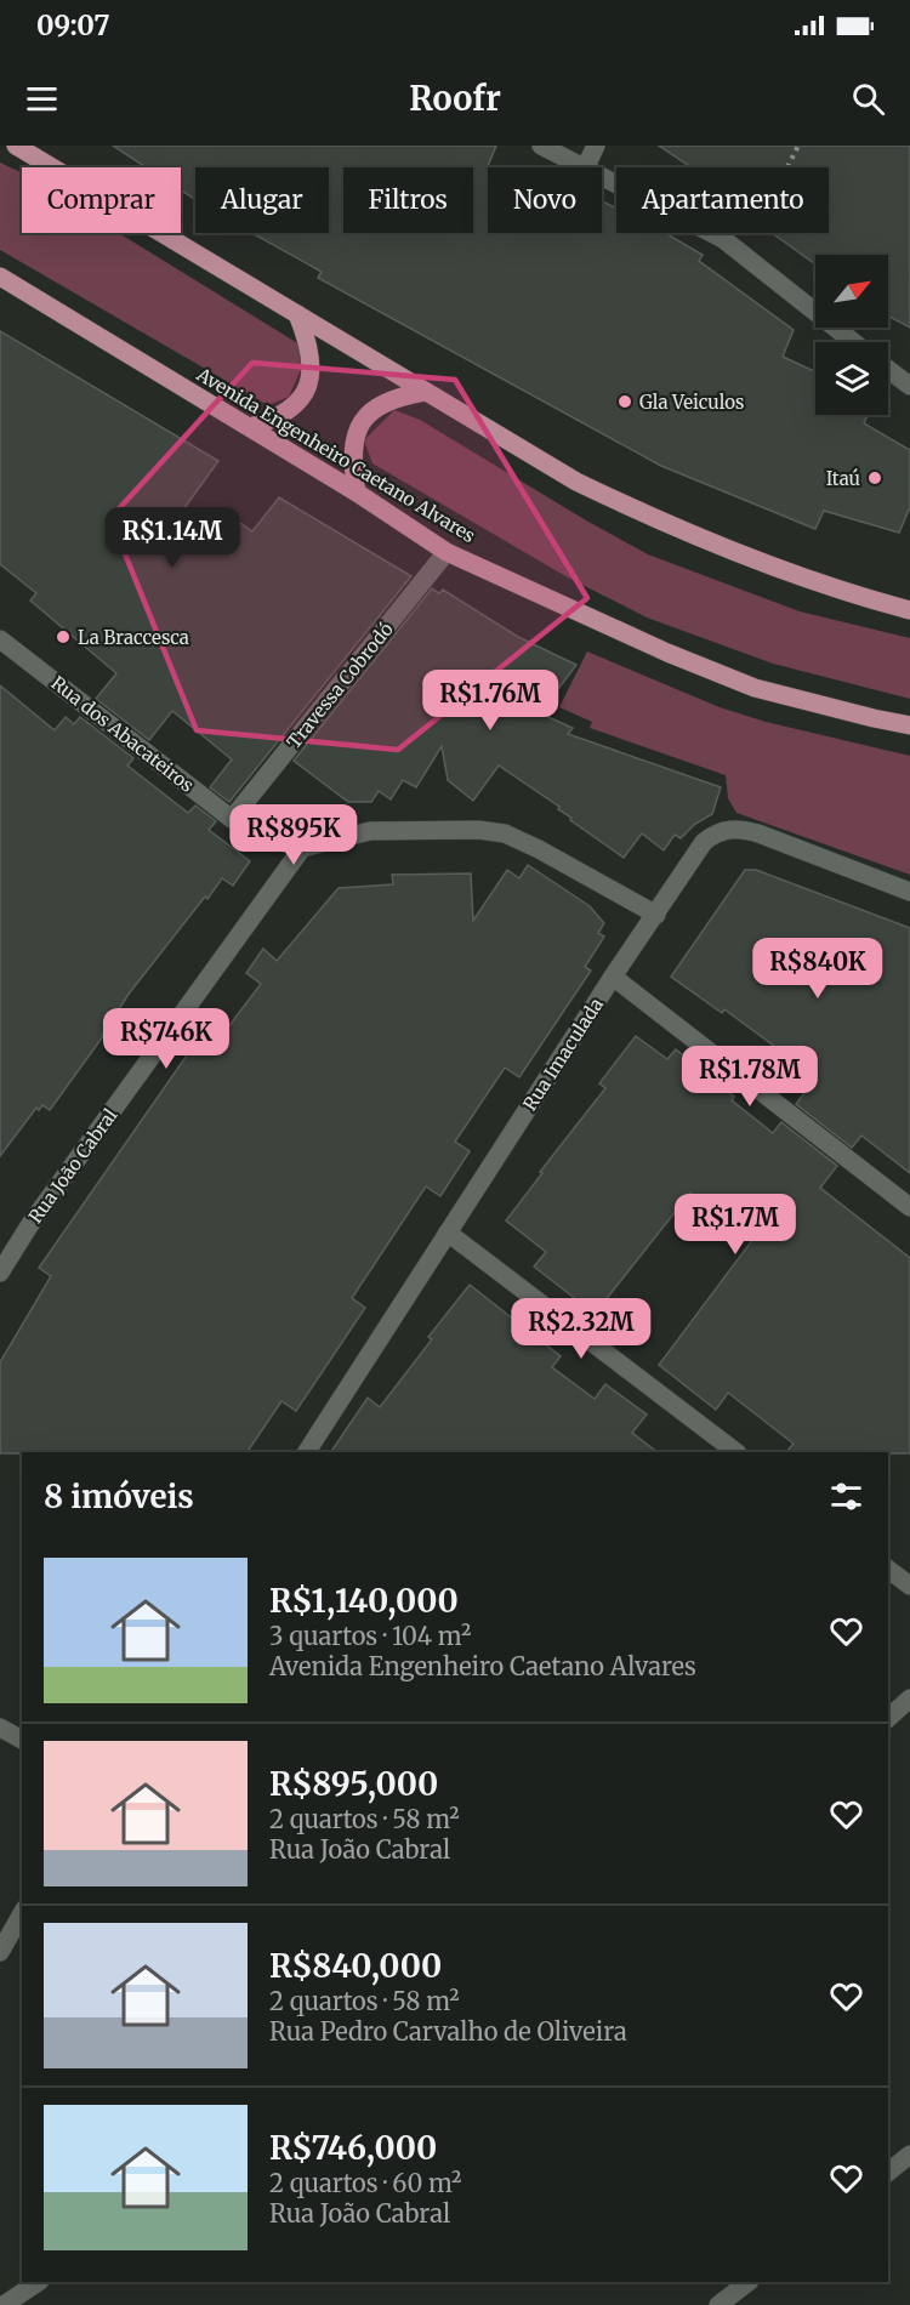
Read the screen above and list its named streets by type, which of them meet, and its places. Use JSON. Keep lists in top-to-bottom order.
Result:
{
  "streets": {
    "main road": ["Avenida Engenheiro Caetano Alvares"],
    "street": [
      "Travessa Cobrodó",
      "Rua dos Abacateiros",
      "Rua Imaculada",
      "Rua João Cabral"
    ]
  },
  "crossings": [
    ["Avenida Engenheiro Caetano Alvares", "Travessa Cobrodó"],
    ["Travessa Cobrodó", "Rua dos Abacateiros"],
    ["Rua dos Abacateiros", "Rua João Cabral"]
  ],
  "places": ["Gla Veiculos", "Itaú", "La Braccesca"],
  "north": "top right",
  "page": {
    "status": "09:07",
    "header": "Roofr",
    "chip": [
      "Comprar",
      "Alugar",
      "Filtros",
      "Novo",
      "Apartamento"
    ],
    "price": [
      "R$1.14M",
      "R$1.76M",
      "R$895K",
      "R$840K",
      "R$746K",
      "R$1.78M",
      "R$1.7M",
      "R$2.32M"
    ],
    "heading": "8 imóveis",
    "list": [
      {
        "name": "R$1,140,000",
        "note": "3 quartos · 104 m² · Avenida Engenheiro Caetano Alvares"
      },
      {
        "name": "R$895,000",
        "note": "2 quartos · 58 m² · Rua João Cabral"
      },
      {
        "name": "R$840,000",
        "note": "2 quartos · 58 m² · Rua Pedro Carvalho de Oliveira"
      },
      {
        "name": "R$746,000",
        "note": "2 quartos · 60 m² · Rua João Cabral"
      }
    ]
  }
}
